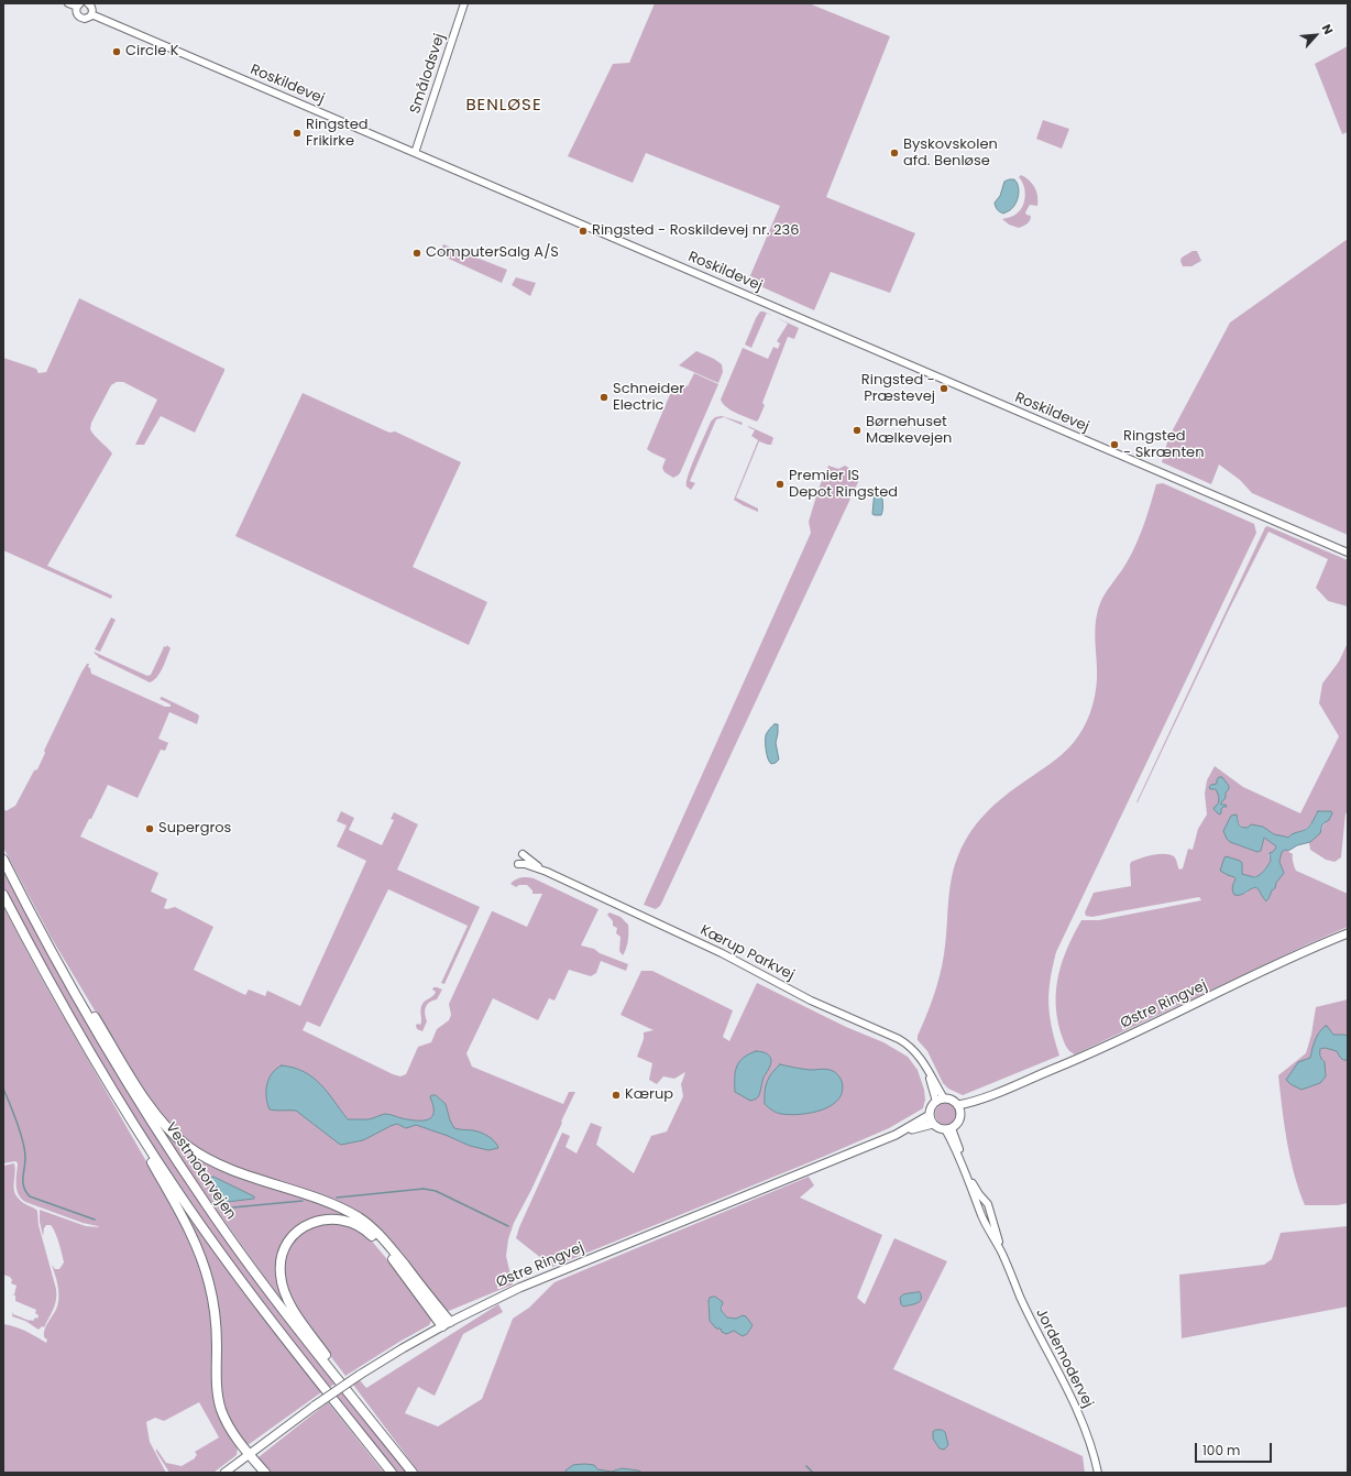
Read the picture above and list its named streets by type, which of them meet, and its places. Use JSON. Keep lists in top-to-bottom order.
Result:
{
  "streets": {
    "highway": ["Vestmotorvejen"],
    "main road": ["Østre Ringvej"],
    "street": [
      "Smålodsvej",
      "Roskildevej",
      "Kærup Parkvej",
      "Jordemodervej"
    ]
  },
  "crossings": [
    ["Smålodsvej", "Roskildevej"],
    ["Kærup Parkvej", "Østre Ringvej"],
    ["Kærup Parkvej", "Jordemodervej"],
    ["Østre Ringvej", "Jordemodervej"]
  ],
  "districts": ["BENLØSE"],
  "places": [
    "Circle K",
    "Ringsted Frikirke",
    "Byskovskolen afd. Benløse",
    "Ringsted - Roskildevej nr. 236",
    "ComputerSalg A/S",
    "Ringsted - Præstevej",
    "Schneider Electric",
    "Børnehuset Mælkevejen",
    "Ringsted - Skrænten",
    "Premier IS Depot Ringsted",
    "Supergros",
    "Kærup"
  ],
  "scale_bar": "100 m",
  "north": "top right"
}
